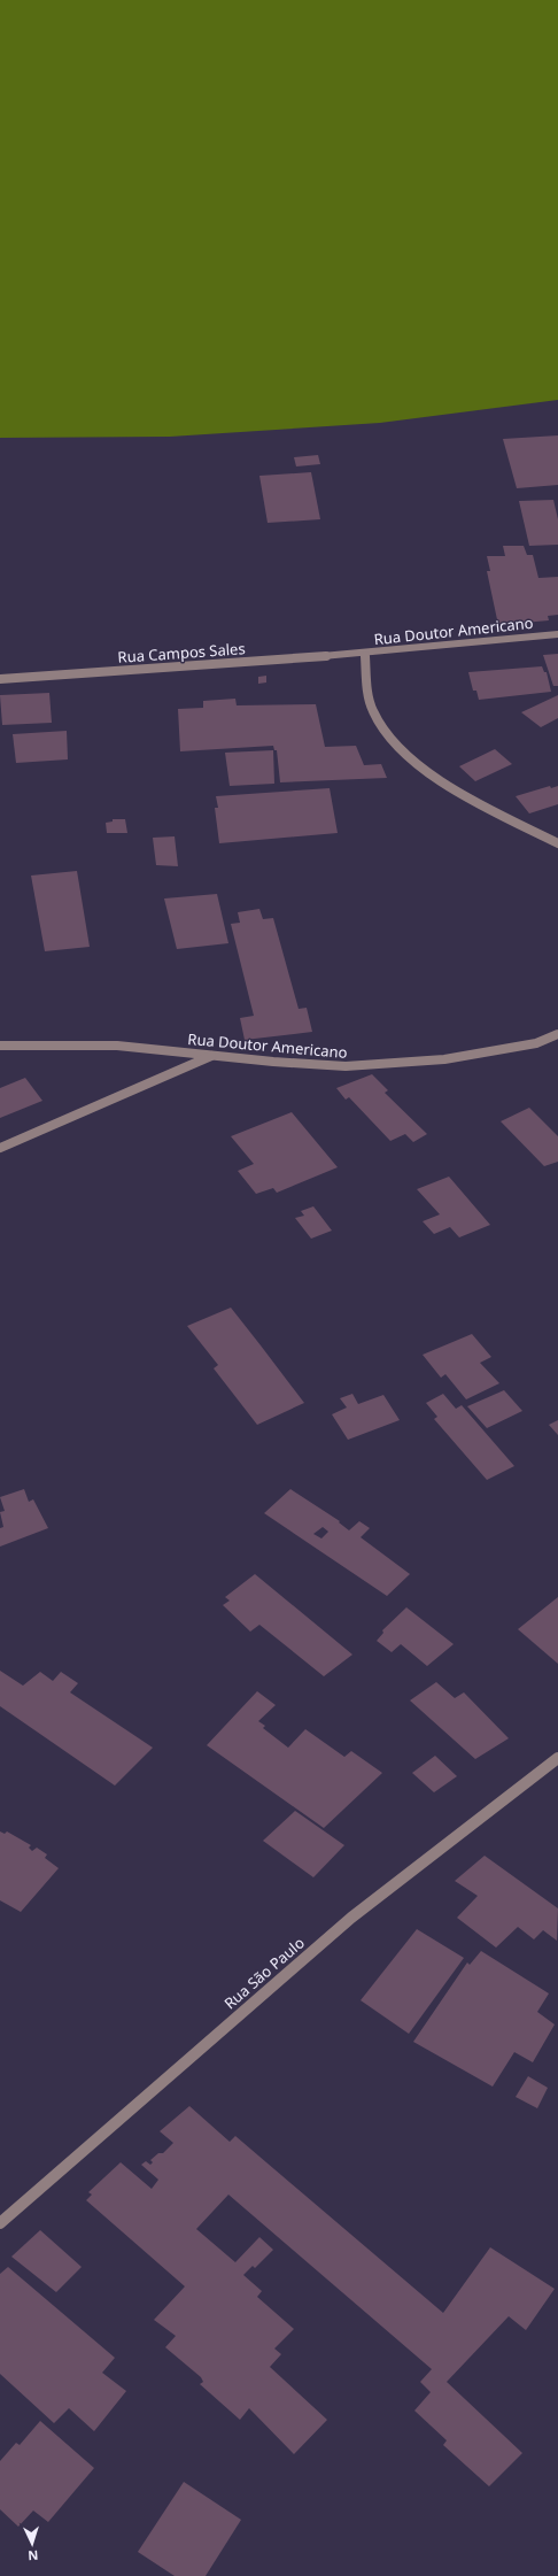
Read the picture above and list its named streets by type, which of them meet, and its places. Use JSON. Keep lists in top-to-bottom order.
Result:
{
  "streets": {
    "street": ["Rua Doutor Americano", "Rua Campos Sales", "Rua São Paulo"]
  },
  "crossings": [
    ["Rua Doutor Americano", "Rua Campos Sales"]
  ],
  "north": "bottom"
}
